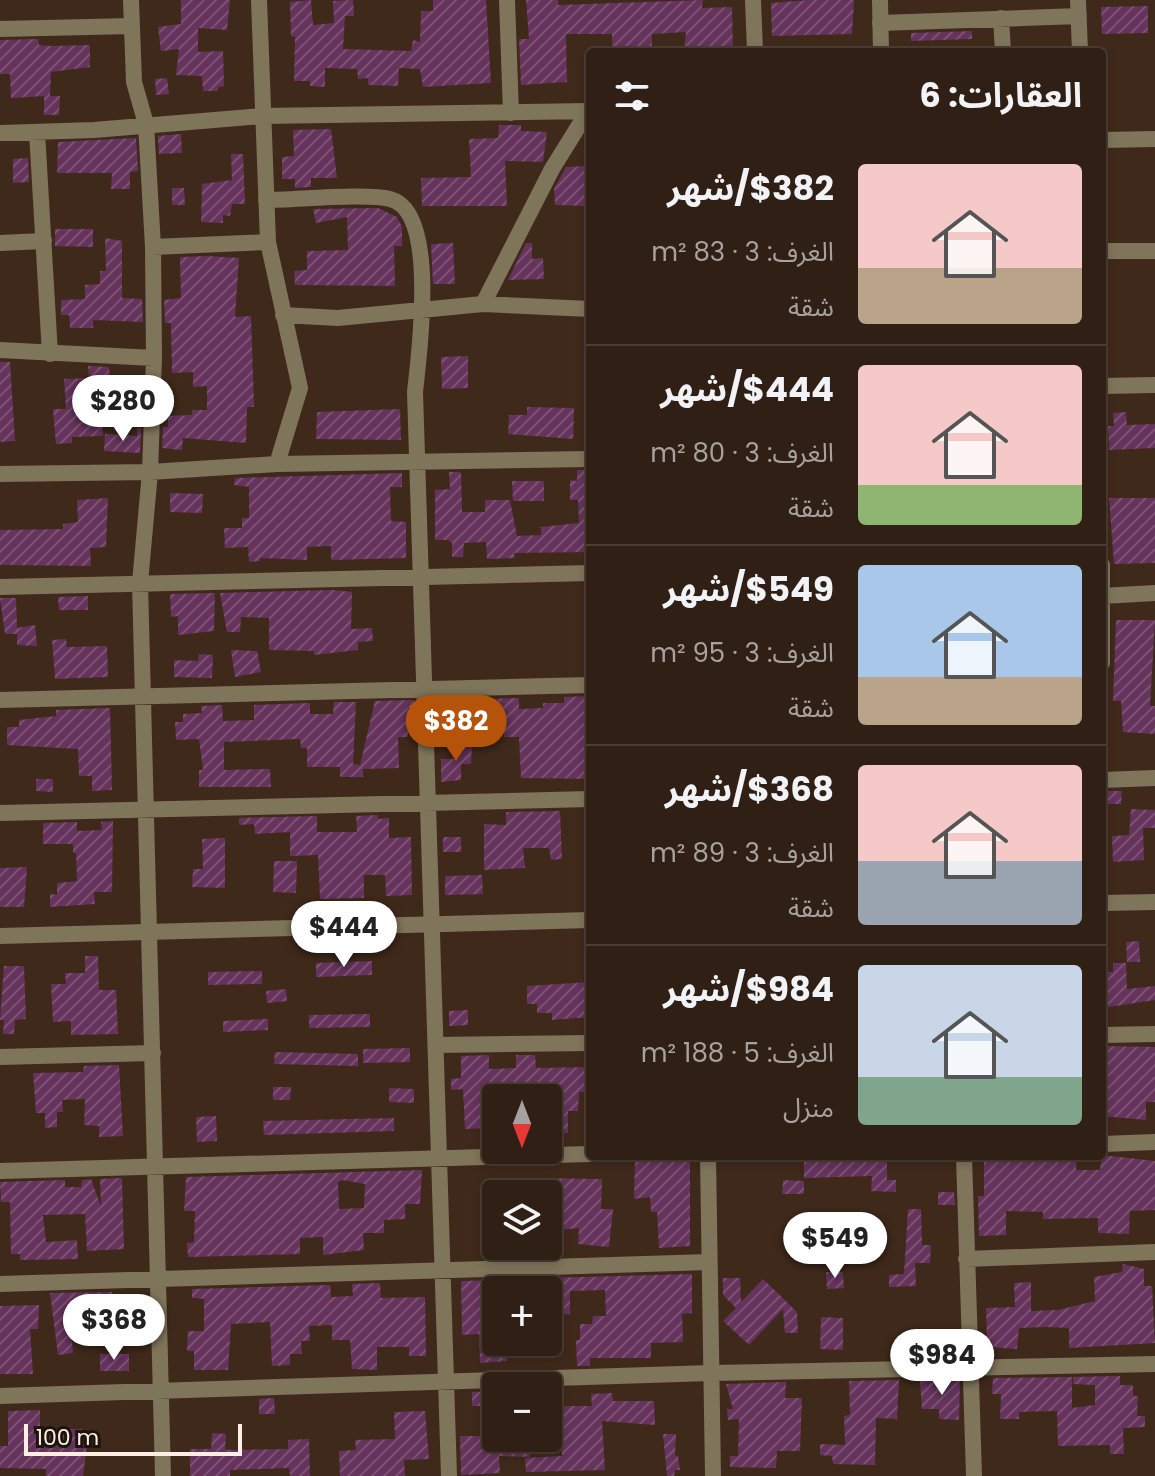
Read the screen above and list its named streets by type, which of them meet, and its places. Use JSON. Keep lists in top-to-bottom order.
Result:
{
  "scale_bar": "100 m",
  "north": "bottom",
  "page": {
    "heading": "العقارات: 6",
    "list": [
      {
        "name": "$382/شهر",
        "note": "الغرف: 3 · 83 m² · شقة"
      },
      {
        "name": "$444/شهر",
        "note": "الغرف: 3 · 80 m² · شقة"
      },
      {
        "name": "$549/شهر",
        "note": "الغرف: 3 · 95 m² · شقة"
      },
      {
        "name": "$368/شهر",
        "note": "الغرف: 3 · 89 m² · شقة"
      },
      {
        "name": "$984/شهر",
        "note": "الغرف: 5 · 188 m² · منزل"
      }
    ],
    "price": [
      "$280",
      "$382",
      "$444",
      "$549",
      "$368",
      "$984"
    ],
    "map_buttons": ["+", "−"],
    "scale": "100 m"
  }
}
